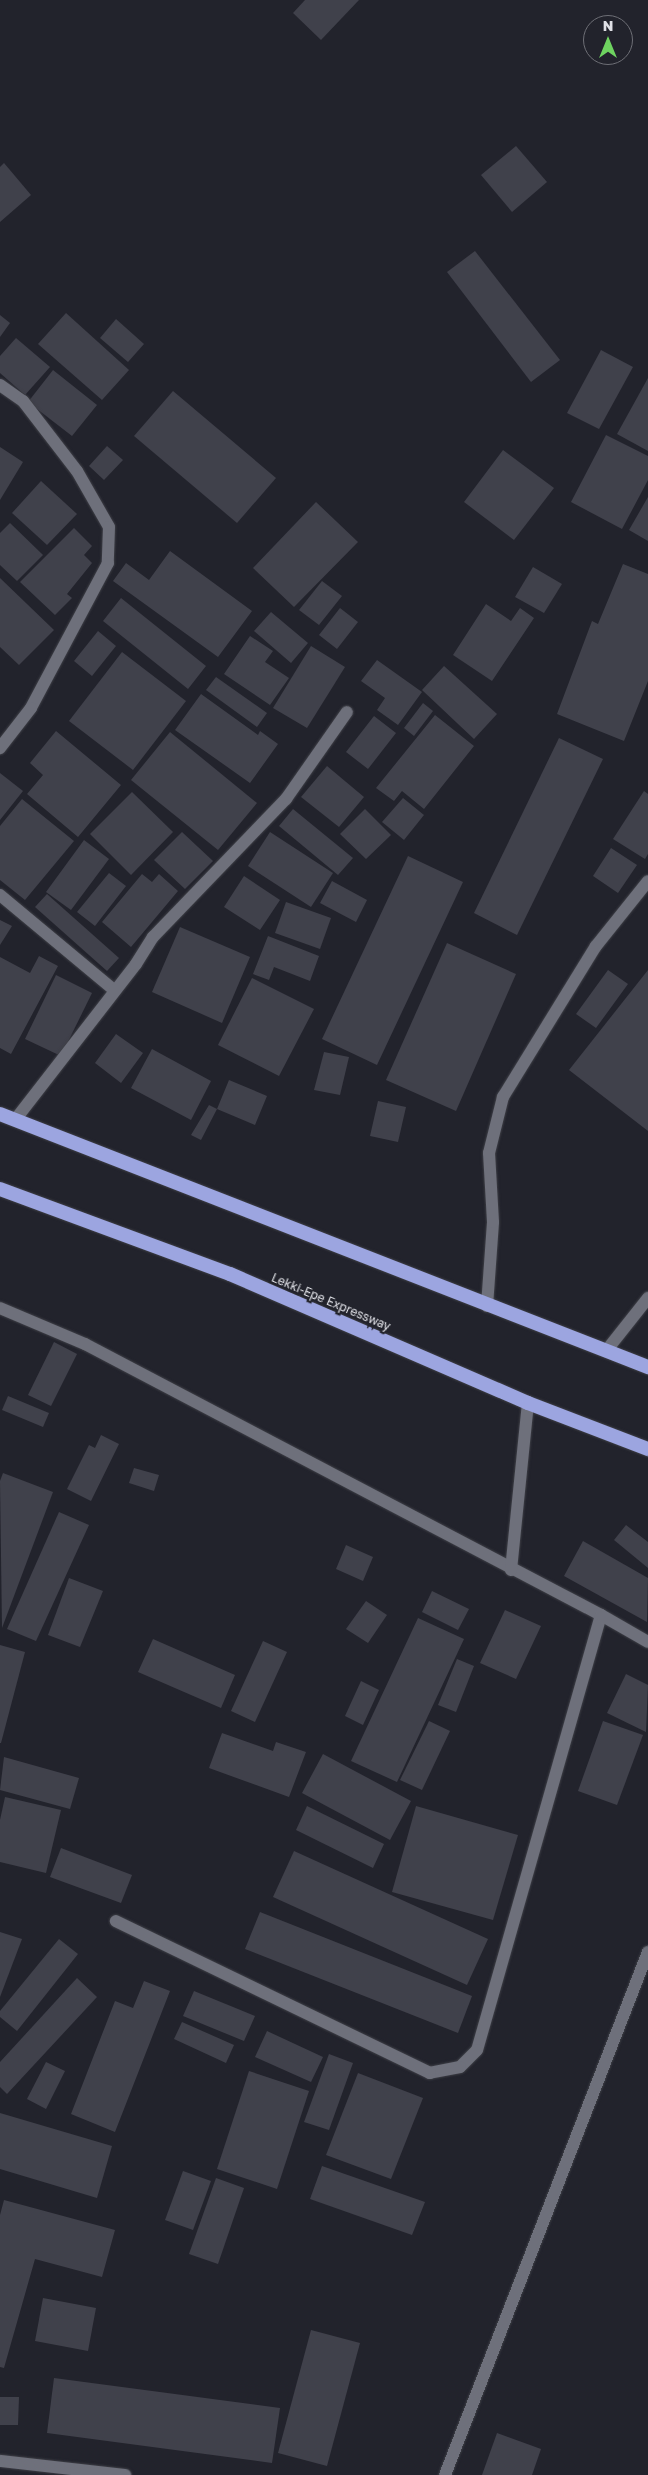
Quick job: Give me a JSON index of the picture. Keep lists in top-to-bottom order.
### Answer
{
  "streets": {
    "highway": ["Lekki-Epe Expressway"]
  },
  "north": "top"
}
